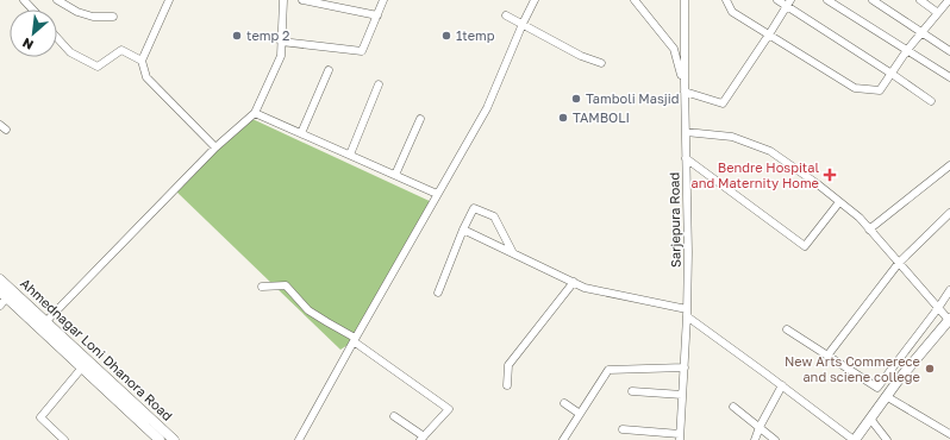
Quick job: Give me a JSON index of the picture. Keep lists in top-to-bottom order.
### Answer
{
  "streets": {
    "main road": ["Ahmednagar Loni Dhanora Road"],
    "street": ["Sarjepura Road"]
  },
  "places": {
    "other": [
      "temp 2",
      "1temp",
      "Tamboli Masjid",
      "TAMBOLI",
      "New Arts Commerece and sciene college"
    ],
    "health": ["Bendre Hospital and Maternity Home"]
  },
  "north": "bottom left"
}
